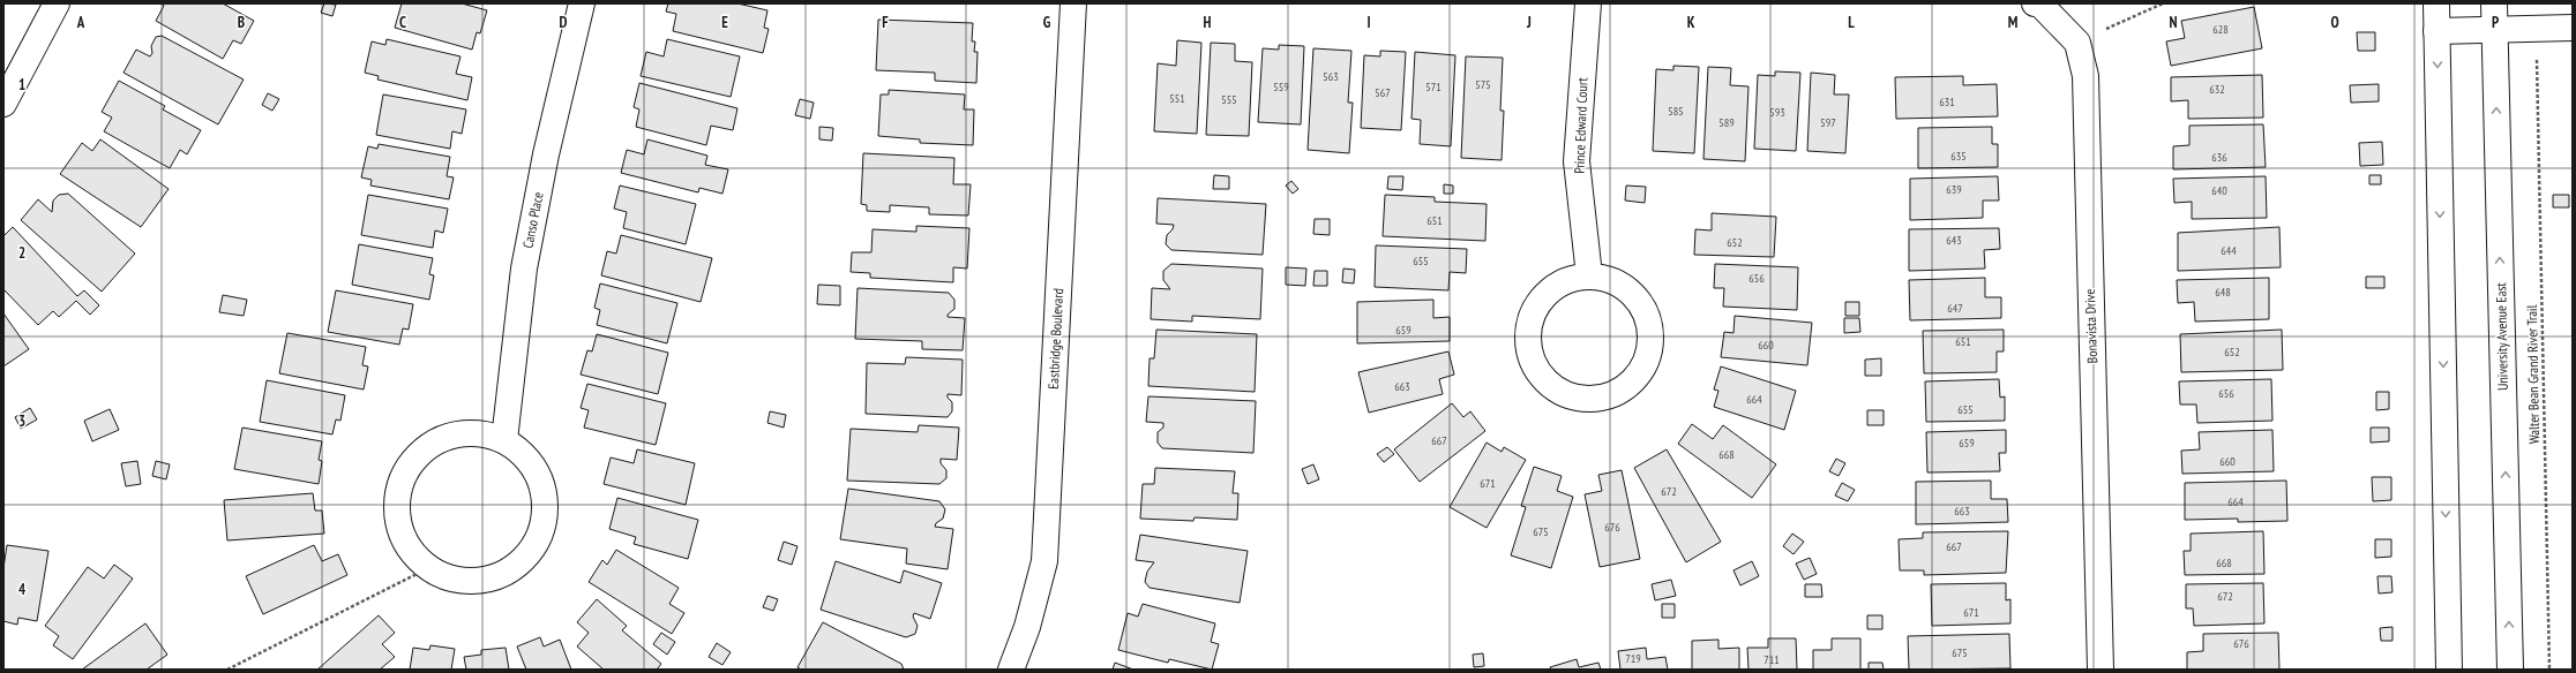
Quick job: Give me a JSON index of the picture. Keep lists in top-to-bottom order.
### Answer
{
  "streets": {
    "street": [
      "Prince Edward Court",
      "Canso Place",
      "Bonavista Drive",
      "University Avenue East",
      "Eastbridge Boulevard"
    ],
    "path": ["Walter Bean Grand River Trail"]
  },
  "house_numbers": [
    "628",
    "563",
    "575",
    "559",
    "571",
    "632",
    "567",
    "551",
    "555",
    "631",
    "585",
    "593",
    "589",
    "597",
    "635",
    "636",
    "639",
    "640",
    "651",
    "643",
    "652",
    "644",
    "655",
    "656",
    "648",
    "647",
    "659",
    "651",
    "660",
    "652",
    "663",
    "656",
    "664",
    "655",
    "667",
    "659",
    "668",
    "660",
    "671",
    "672",
    "664",
    "663",
    "676",
    "675",
    "667",
    "668",
    "672",
    "671",
    "676",
    "675",
    "719",
    "711"
  ],
  "grid": {
    "columns": [
      "A",
      "B",
      "C",
      "D",
      "E",
      "F",
      "G",
      "H",
      "I",
      "J",
      "K",
      "L",
      "M",
      "N",
      "O",
      "P"
    ],
    "rows": [
      "1",
      "2",
      "3",
      "4"
    ]
  }
}
